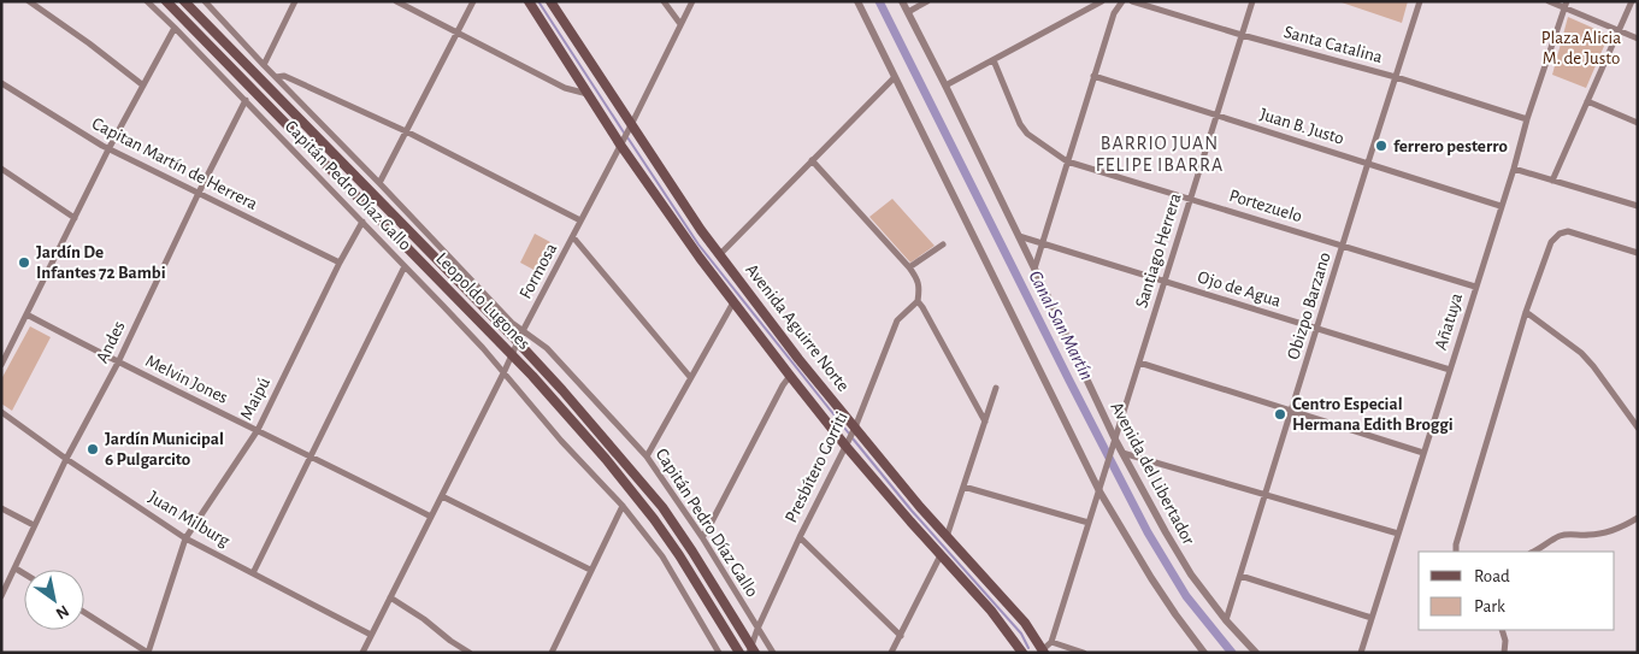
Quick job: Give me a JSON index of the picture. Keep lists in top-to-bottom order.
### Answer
{
  "streets": {
    "main road": ["Leopoldo Lugones", "Avenida Aguirre Norte"],
    "street": [
      "Santa Catalina",
      "Juan B. Justo",
      "Capitan Martín de Herrera",
      "Capitán Pedro Díaz Gallo",
      "Portezuelo",
      "Santiago Herrera",
      "Formosa",
      "Ojo de Agua",
      "Obizpo Barzano",
      "Añatuya",
      "Andes",
      "Melvin Jones",
      "Maipú",
      "Presbítero Gorriti",
      "Avenida del Libertador",
      "Juan Milburg"
    ]
  },
  "crossings": [
    ["Santa Catalina", "Santiago Herrera"],
    ["Santa Catalina", "Obizpo Barzano"],
    ["Santa Catalina", "Añatuya"],
    ["Juan B. Justo", "Santiago Herrera"],
    ["Juan B. Justo", "Obizpo Barzano"],
    ["Juan B. Justo", "Añatuya"],
    ["Capitan Martín de Herrera", "Andes"],
    ["Capitan Martín de Herrera", "Maipú"],
    ["Capitán Pedro Díaz Gallo", "Formosa"],
    ["Capitán Pedro Díaz Gallo", "Andes"],
    ["Capitán Pedro Díaz Gallo", "Maipú"],
    ["Capitán Pedro Díaz Gallo", "Presbítero Gorriti"],
    ["Portezuelo", "Santiago Herrera"],
    ["Portezuelo", "Obizpo Barzano"],
    ["Portezuelo", "Añatuya"],
    ["Santiago Herrera", "Ojo de Agua"],
    ["Santiago Herrera", "Avenida del Libertador"],
    ["Formosa", "Leopoldo Lugones"],
    ["Formosa", "Avenida Aguirre Norte"],
    ["Formosa", "Melvin Jones"],
    ["Formosa", "Juan Milburg"],
    ["Ojo de Agua", "Obizpo Barzano"],
    ["Ojo de Agua", "Añatuya"],
    ["Ojo de Agua", "Avenida del Libertador"],
    ["Leopoldo Lugones", "Presbítero Gorriti"],
    ["Obizpo Barzano", "Avenida del Libertador"],
    ["Avenida Aguirre Norte", "Presbítero Gorriti"],
    ["Andes", "Melvin Jones"],
    ["Andes", "Juan Milburg"],
    ["Melvin Jones", "Maipú"],
    ["Maipú", "Juan Milburg"]
  ],
  "districts": ["BARRIO JUAN FELIPE IBARRA"],
  "water": ["Canal San Martín"],
  "parks": ["Plaza Alicia M. de Justo"],
  "places": [
    "ferrero pesterro",
    "Jardín De Infantes 72 Bambi",
    "Centro Especial Hermana Edith Broggi",
    "Jardín Municipal 6 Pulgarcito"
  ],
  "legend": ["Road", "Park"],
  "north": "bottom right"
}
